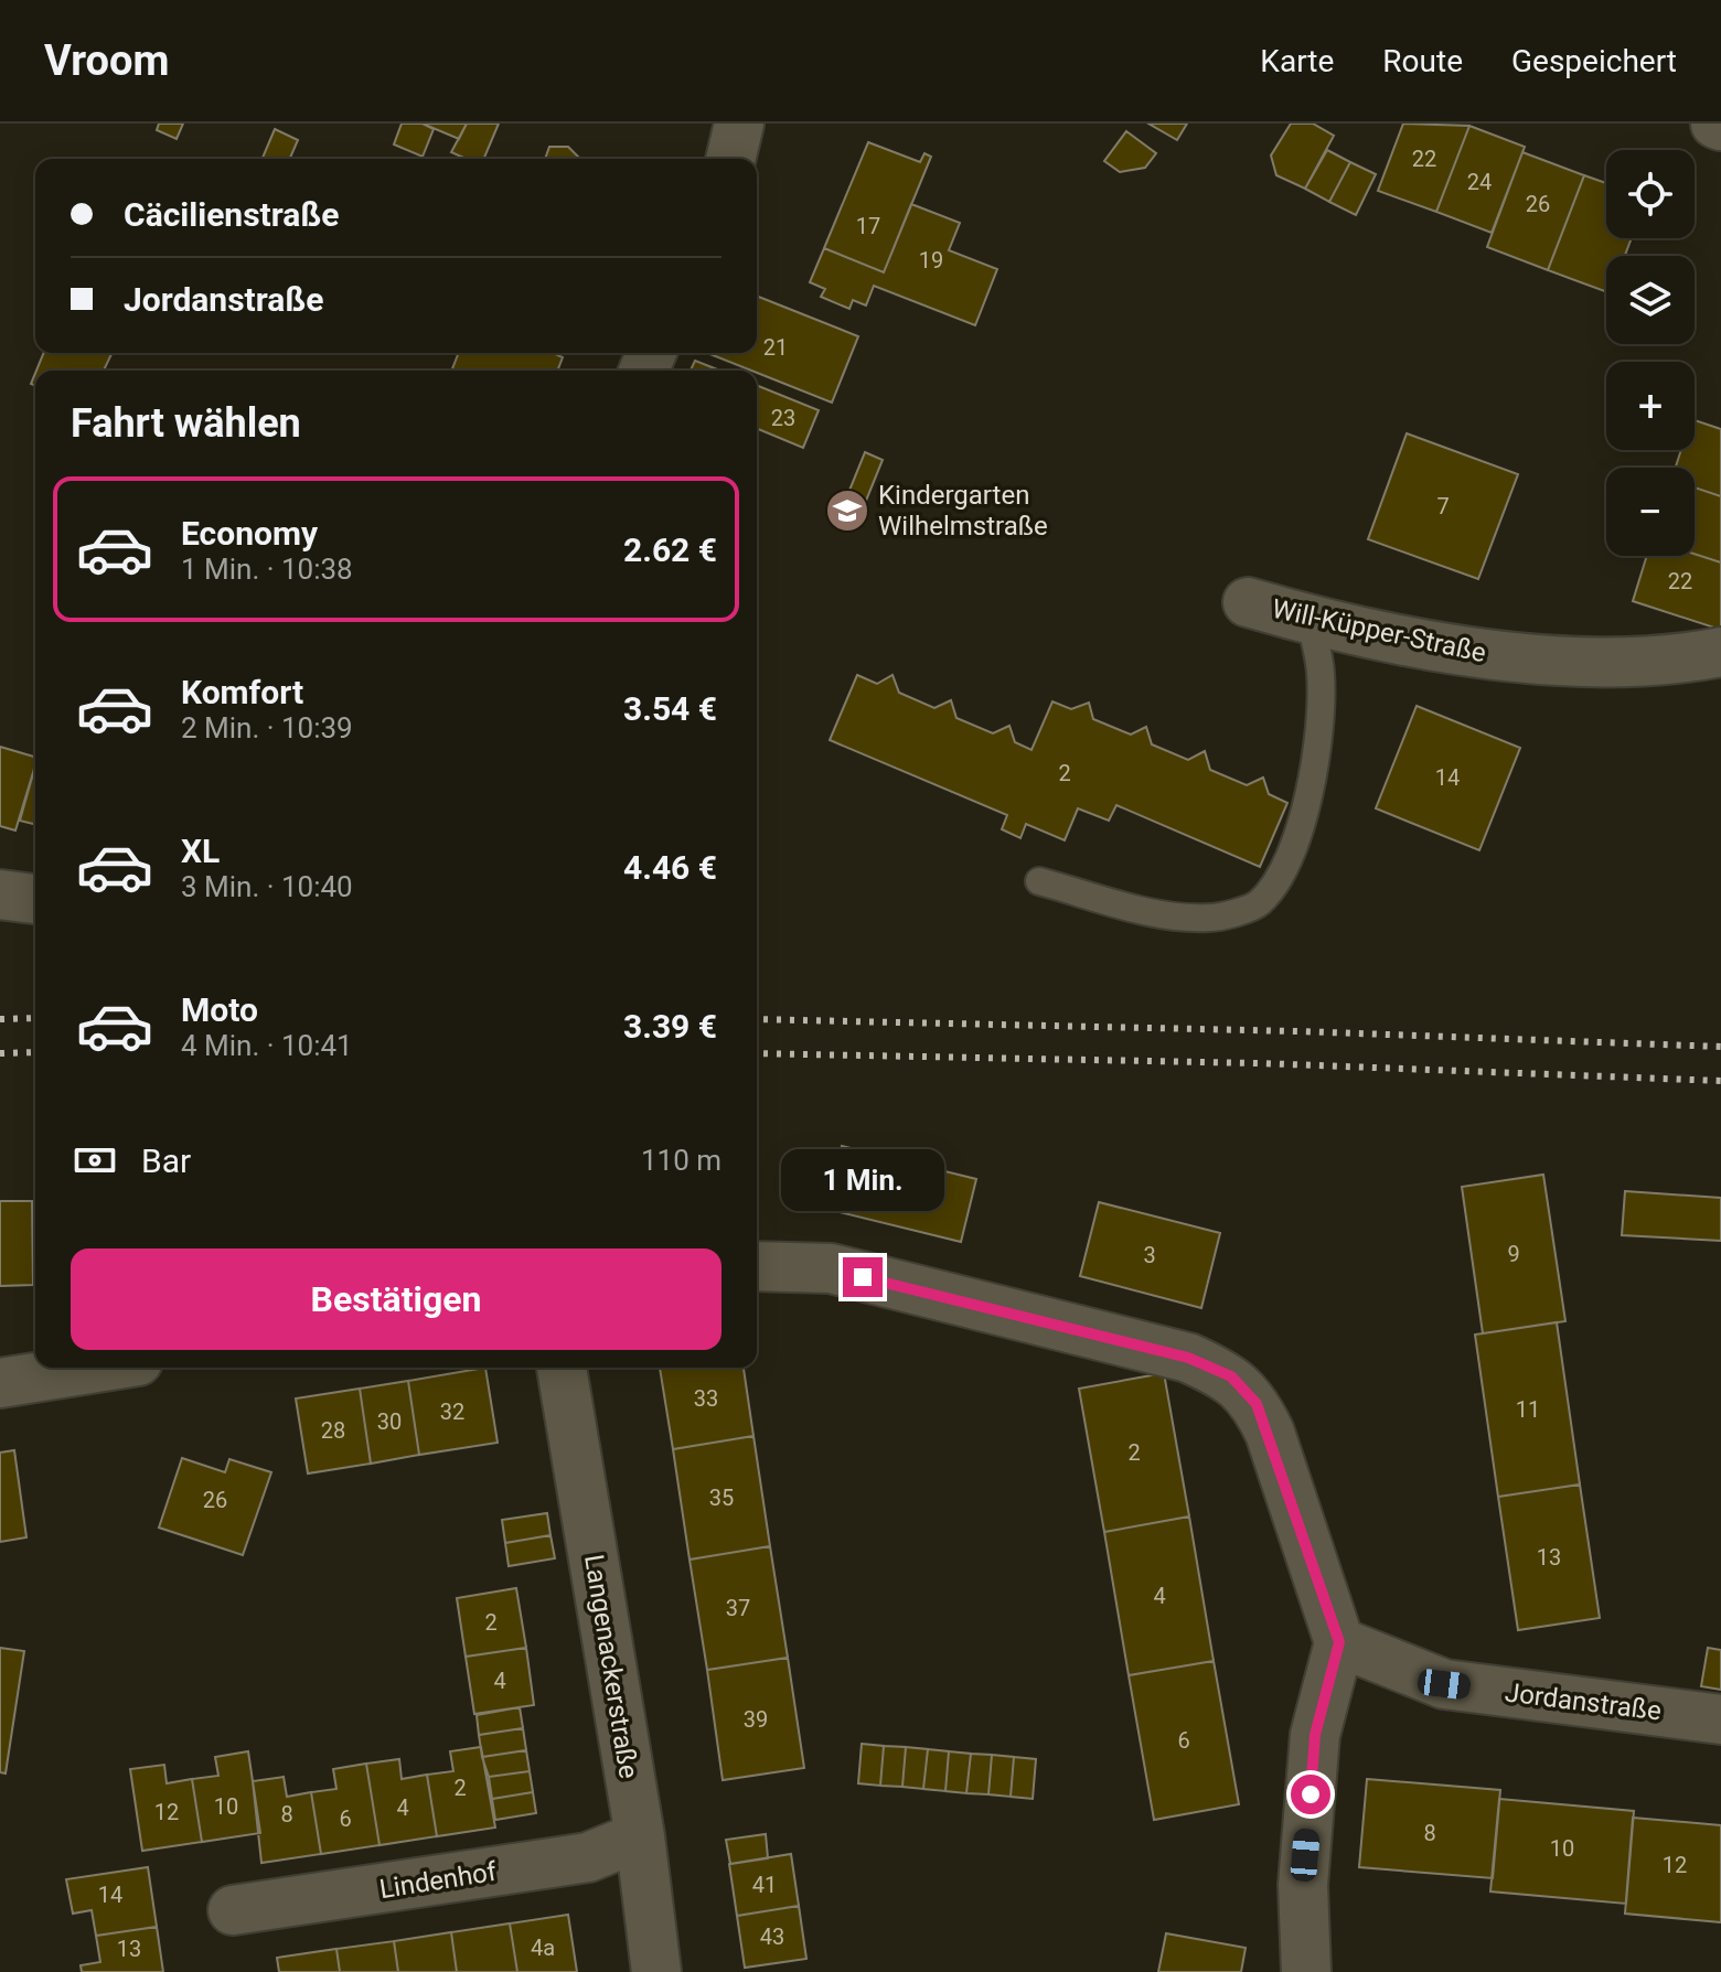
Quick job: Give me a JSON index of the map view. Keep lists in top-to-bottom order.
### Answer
{
  "streets": {
    "street": [
      "Will-Küpper-Straße",
      "Langenackerstraße",
      "Jordanstraße",
      "Lindenhof"
    ]
  },
  "crossings": [
    ["Langenackerstraße", "Lindenhof"]
  ],
  "places": {
    "school or university": ["Kindergarten Wilhelmstraße"]
  },
  "house_numbers": [
    "22",
    "24",
    "26",
    "17",
    "19",
    "21",
    "23",
    "7",
    "22",
    "2",
    "14",
    "9",
    "3",
    "33",
    "11",
    "32",
    "30",
    "28",
    "2",
    "35",
    "26",
    "13",
    "4",
    "37",
    "2",
    "4",
    "39",
    "6",
    "2",
    "10",
    "4",
    "12",
    "8",
    "6",
    "8",
    "10",
    "12",
    "41",
    "14",
    "43",
    "4a",
    "13"
  ],
  "page": {
    "header": "Vroom",
    "nav": ["Karte", "Route", "Gespeichert"],
    "map_buttons": ["+", "−"],
    "banner": ["Cäcilienstraße", "Jordanstraße"],
    "heading": "Fahrt wählen",
    "list": [
      {
        "name": "Economy",
        "note": "1 Min. · 10:38",
        "value": "2.62 €"
      },
      {
        "name": "Komfort",
        "note": "2 Min. · 10:39",
        "value": "3.54 €"
      },
      {
        "name": "XL",
        "note": "3 Min. · 10:40",
        "value": "4.46 €"
      },
      {
        "name": "Moto",
        "note": "4 Min. · 10:41",
        "value": "3.39 €"
      }
    ],
    "pay": ["Bar", "110 m"],
    "bubble": "1 Min.",
    "buttons": "Bestätigen"
  }
}
